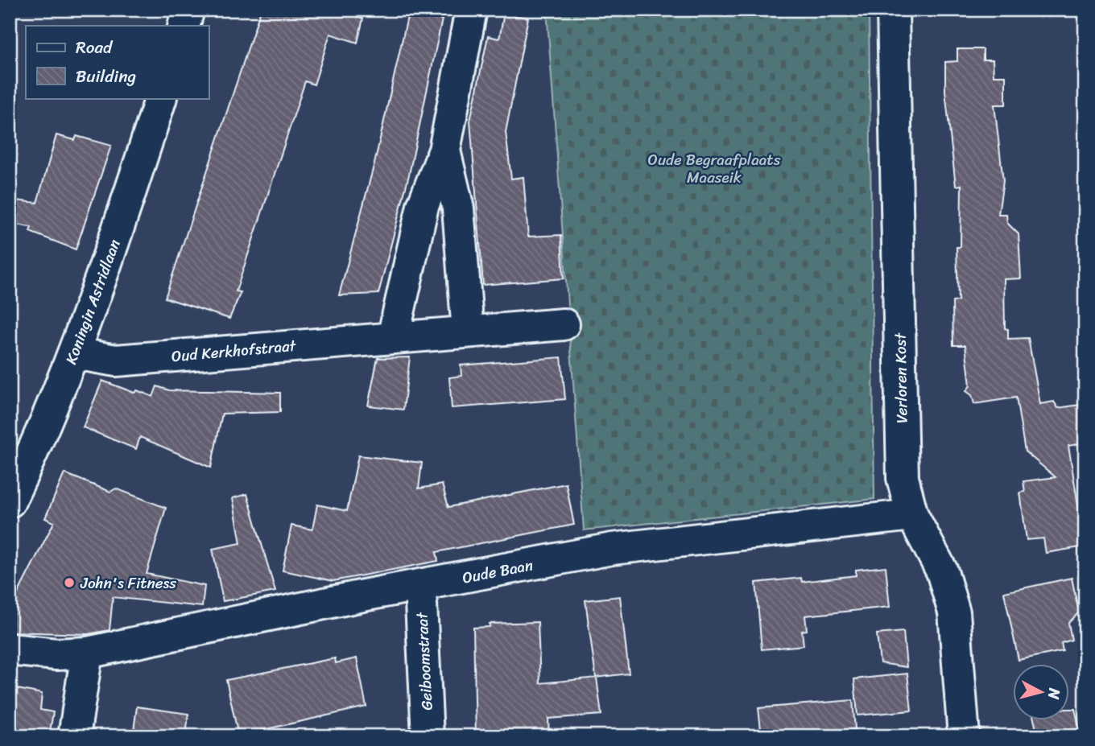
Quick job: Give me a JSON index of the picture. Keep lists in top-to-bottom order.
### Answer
{
  "streets": {
    "street": [
      "Koningin Astridlaan",
      "Oud Kerkhofstraat",
      "Verloren Kost",
      "Oude Baan",
      "Geiboomstraat"
    ]
  },
  "crossings": [
    ["Koningin Astridlaan", "Oud Kerkhofstraat"],
    ["Verloren Kost", "Oude Baan"],
    ["Oude Baan", "Geiboomstraat"]
  ],
  "parks": ["Oude Begraafplaats Maaseik"],
  "places": ["John's Fitness"],
  "legend": ["Road", "Building"],
  "north": "right"
}
